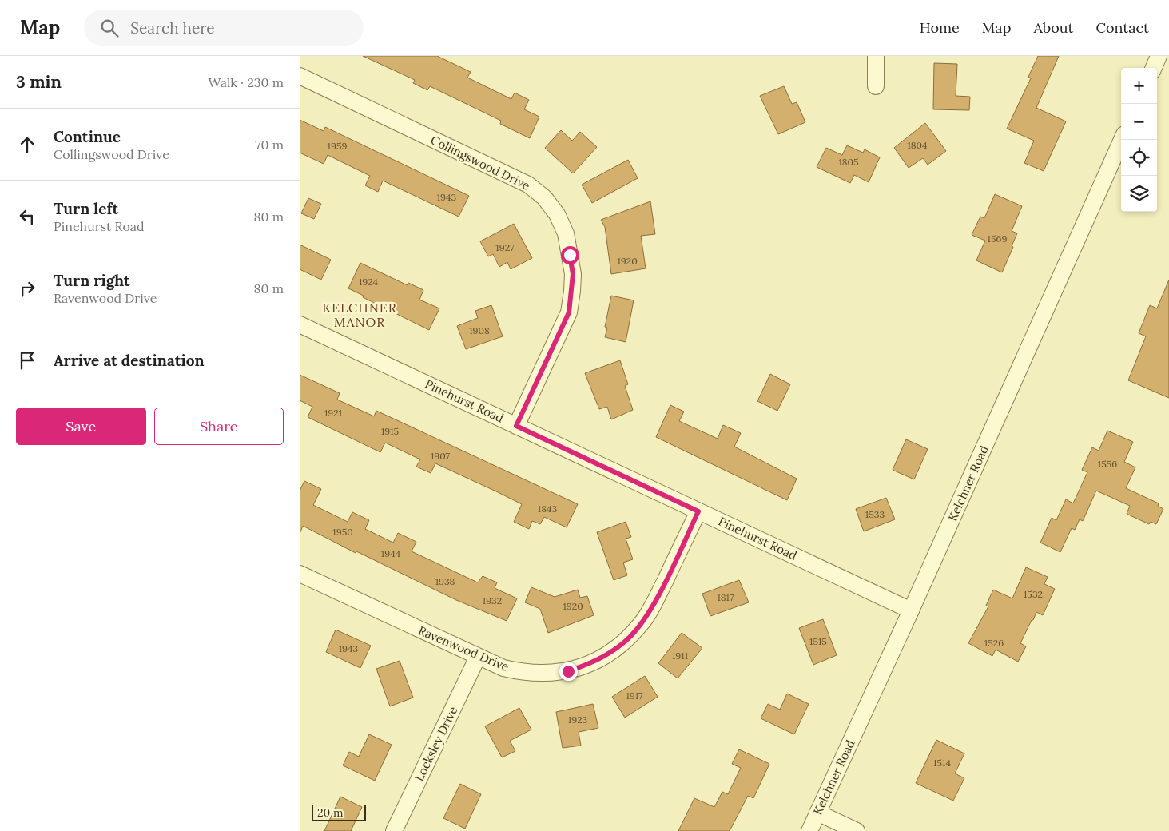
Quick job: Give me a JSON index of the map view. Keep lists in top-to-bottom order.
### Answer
{
  "streets": {
    "street": [
      "Collingswood Drive",
      "Pinehurst Road",
      "Kelchner Road",
      "Ravenwood Drive",
      "Locksley Drive"
    ]
  },
  "crossings": [
    ["Collingswood Drive", "Pinehurst Road"],
    ["Pinehurst Road", "Kelchner Road"],
    ["Pinehurst Road", "Ravenwood Drive"],
    ["Ravenwood Drive", "Locksley Drive"]
  ],
  "districts": ["KELCHNER MANOR"],
  "house_numbers": [
    "1804",
    "1959",
    "1805",
    "1943",
    "1569",
    "1927",
    "1920",
    "1924",
    "1908",
    "1921",
    "1915",
    "1907",
    "1556",
    "1843",
    "1533",
    "1950",
    "1944",
    "1938",
    "1532",
    "1817",
    "1932",
    "1920",
    "1515",
    "1526",
    "1943",
    "1911",
    "1917",
    "1923",
    "1514"
  ],
  "scale_bar": "20 m",
  "page": {
    "header": "Map",
    "search": "Search here",
    "nav": [
      "Home",
      "Map",
      "About",
      "Contact"
    ],
    "heading": ["3 min", "Walk · 230 m"],
    "map_buttons": ["+", "−"],
    "list": [
      ["Continue", "Collingswood Drive", "70 m"],
      ["Turn left", "Pinehurst Road", "80 m"],
      ["Turn right", "Ravenwood Drive", "80 m"],
      "Arrive at destination"
    ],
    "buttons": ["Save", "Share"],
    "scale": "20 m"
  }
}
